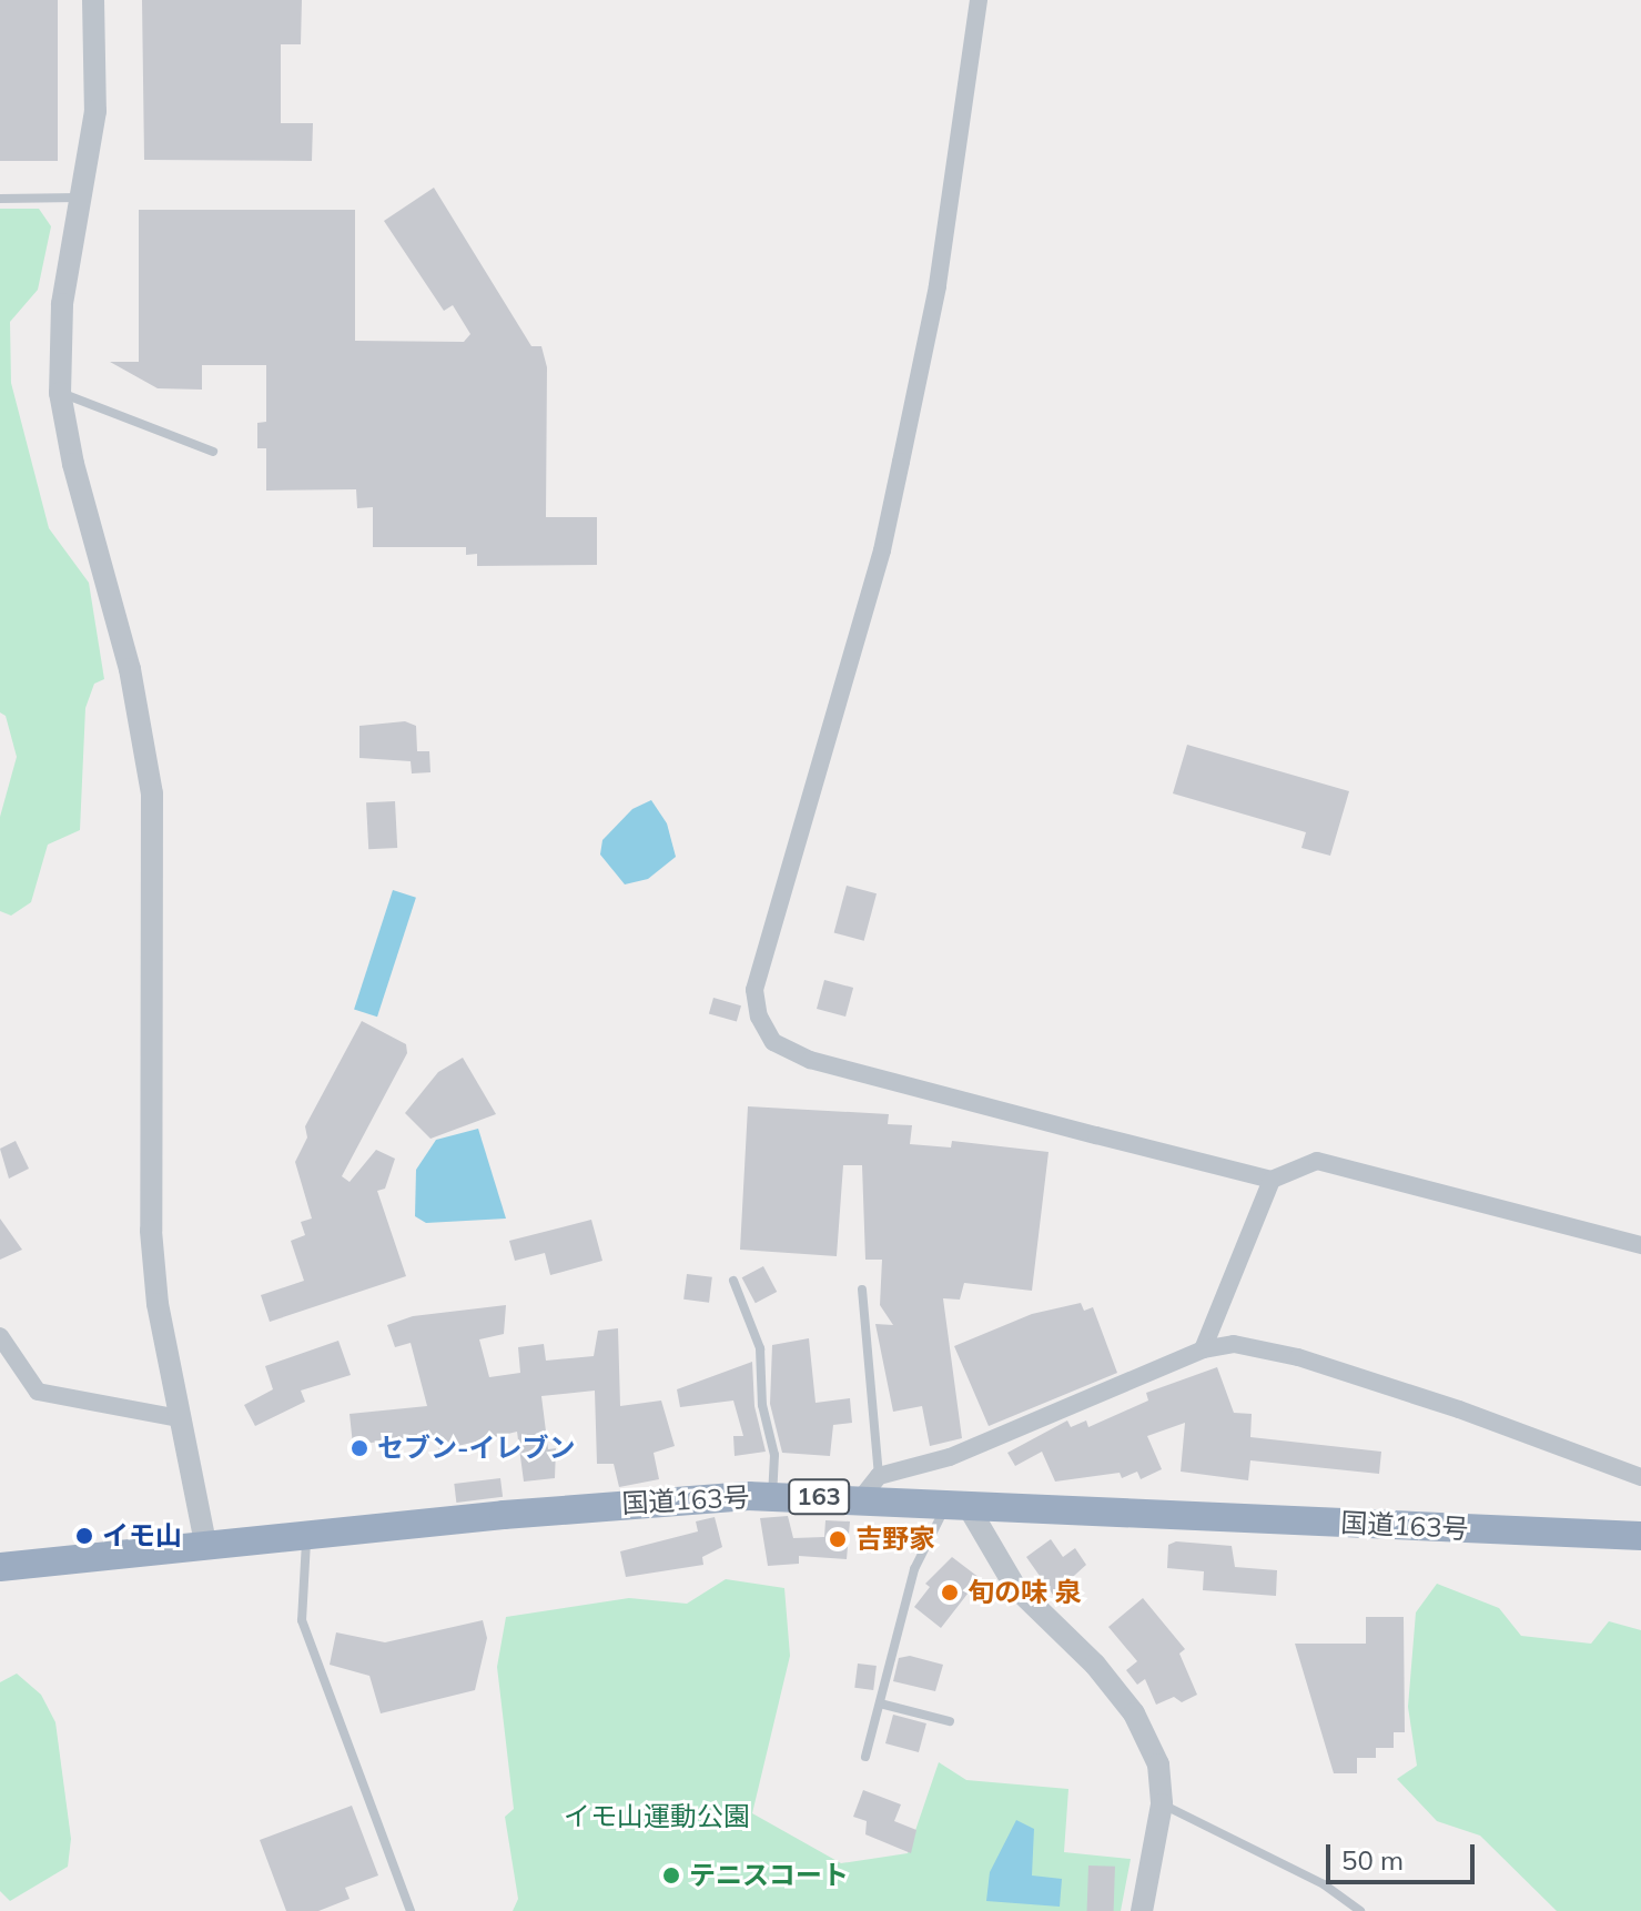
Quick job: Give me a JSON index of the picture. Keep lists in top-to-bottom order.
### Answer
{
  "streets": {
    "highway": ["163", "国道163号"]
  },
  "parks": ["イモ山運動公園"],
  "places": [
    "セブン-イレブン",
    "イモ山",
    "吉野家",
    "旬の味 泉",
    "テニスコート"
  ],
  "scale_bar": "50 m"
}
